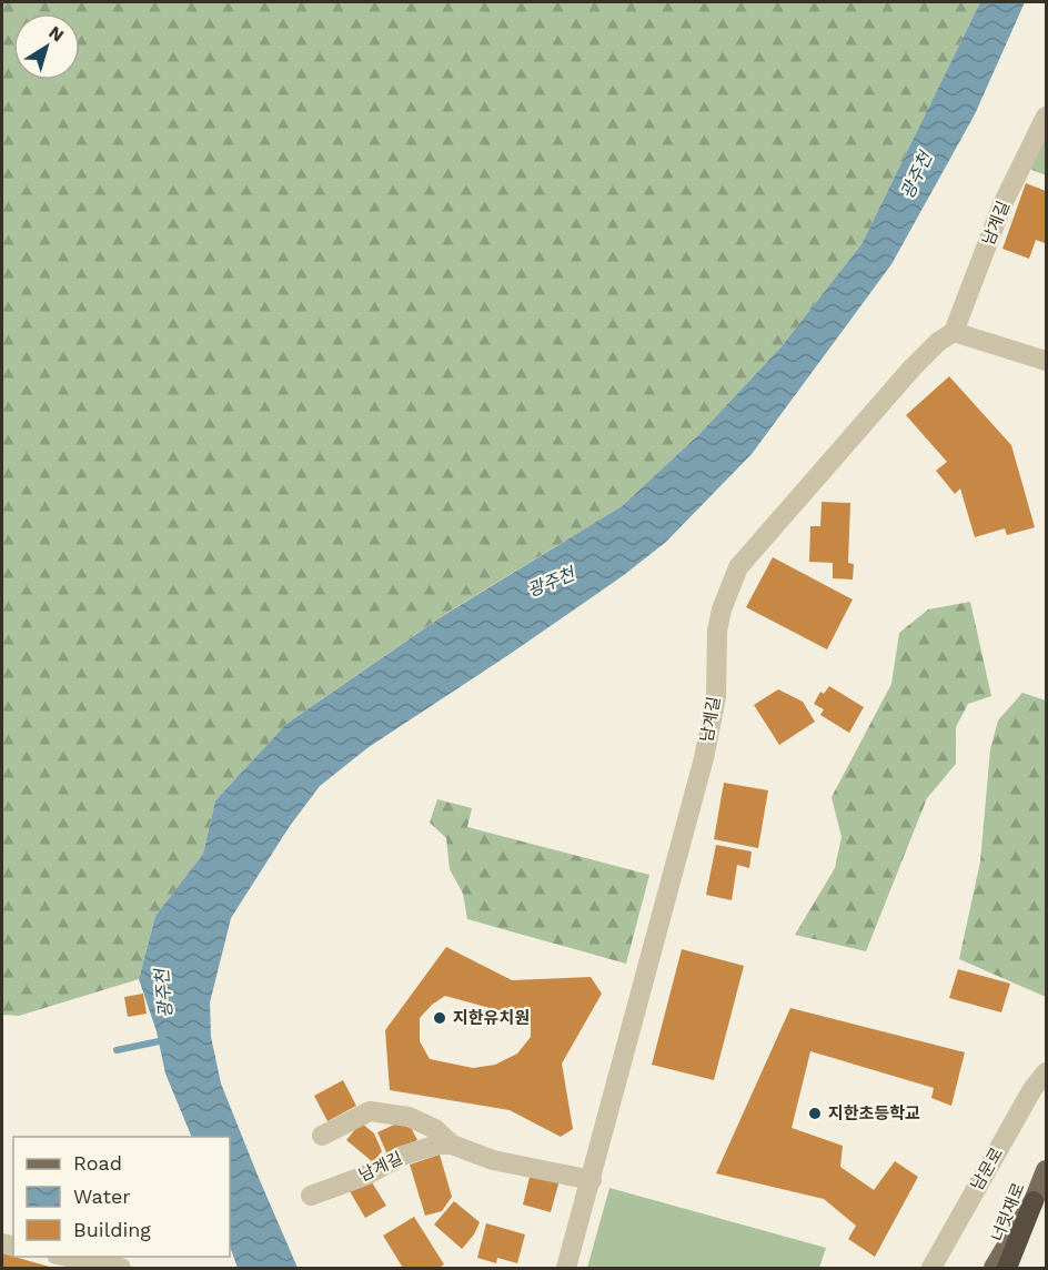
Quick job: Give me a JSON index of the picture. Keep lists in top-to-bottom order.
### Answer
{
  "streets": {
    "highway": ["너릿재로"],
    "street": ["남계길", "남문로"]
  },
  "water": ["광주천"],
  "places": ["지한유치원", "지한초등학교"],
  "legend": ["Road", "Water", "Building"],
  "north": "top right"
}
